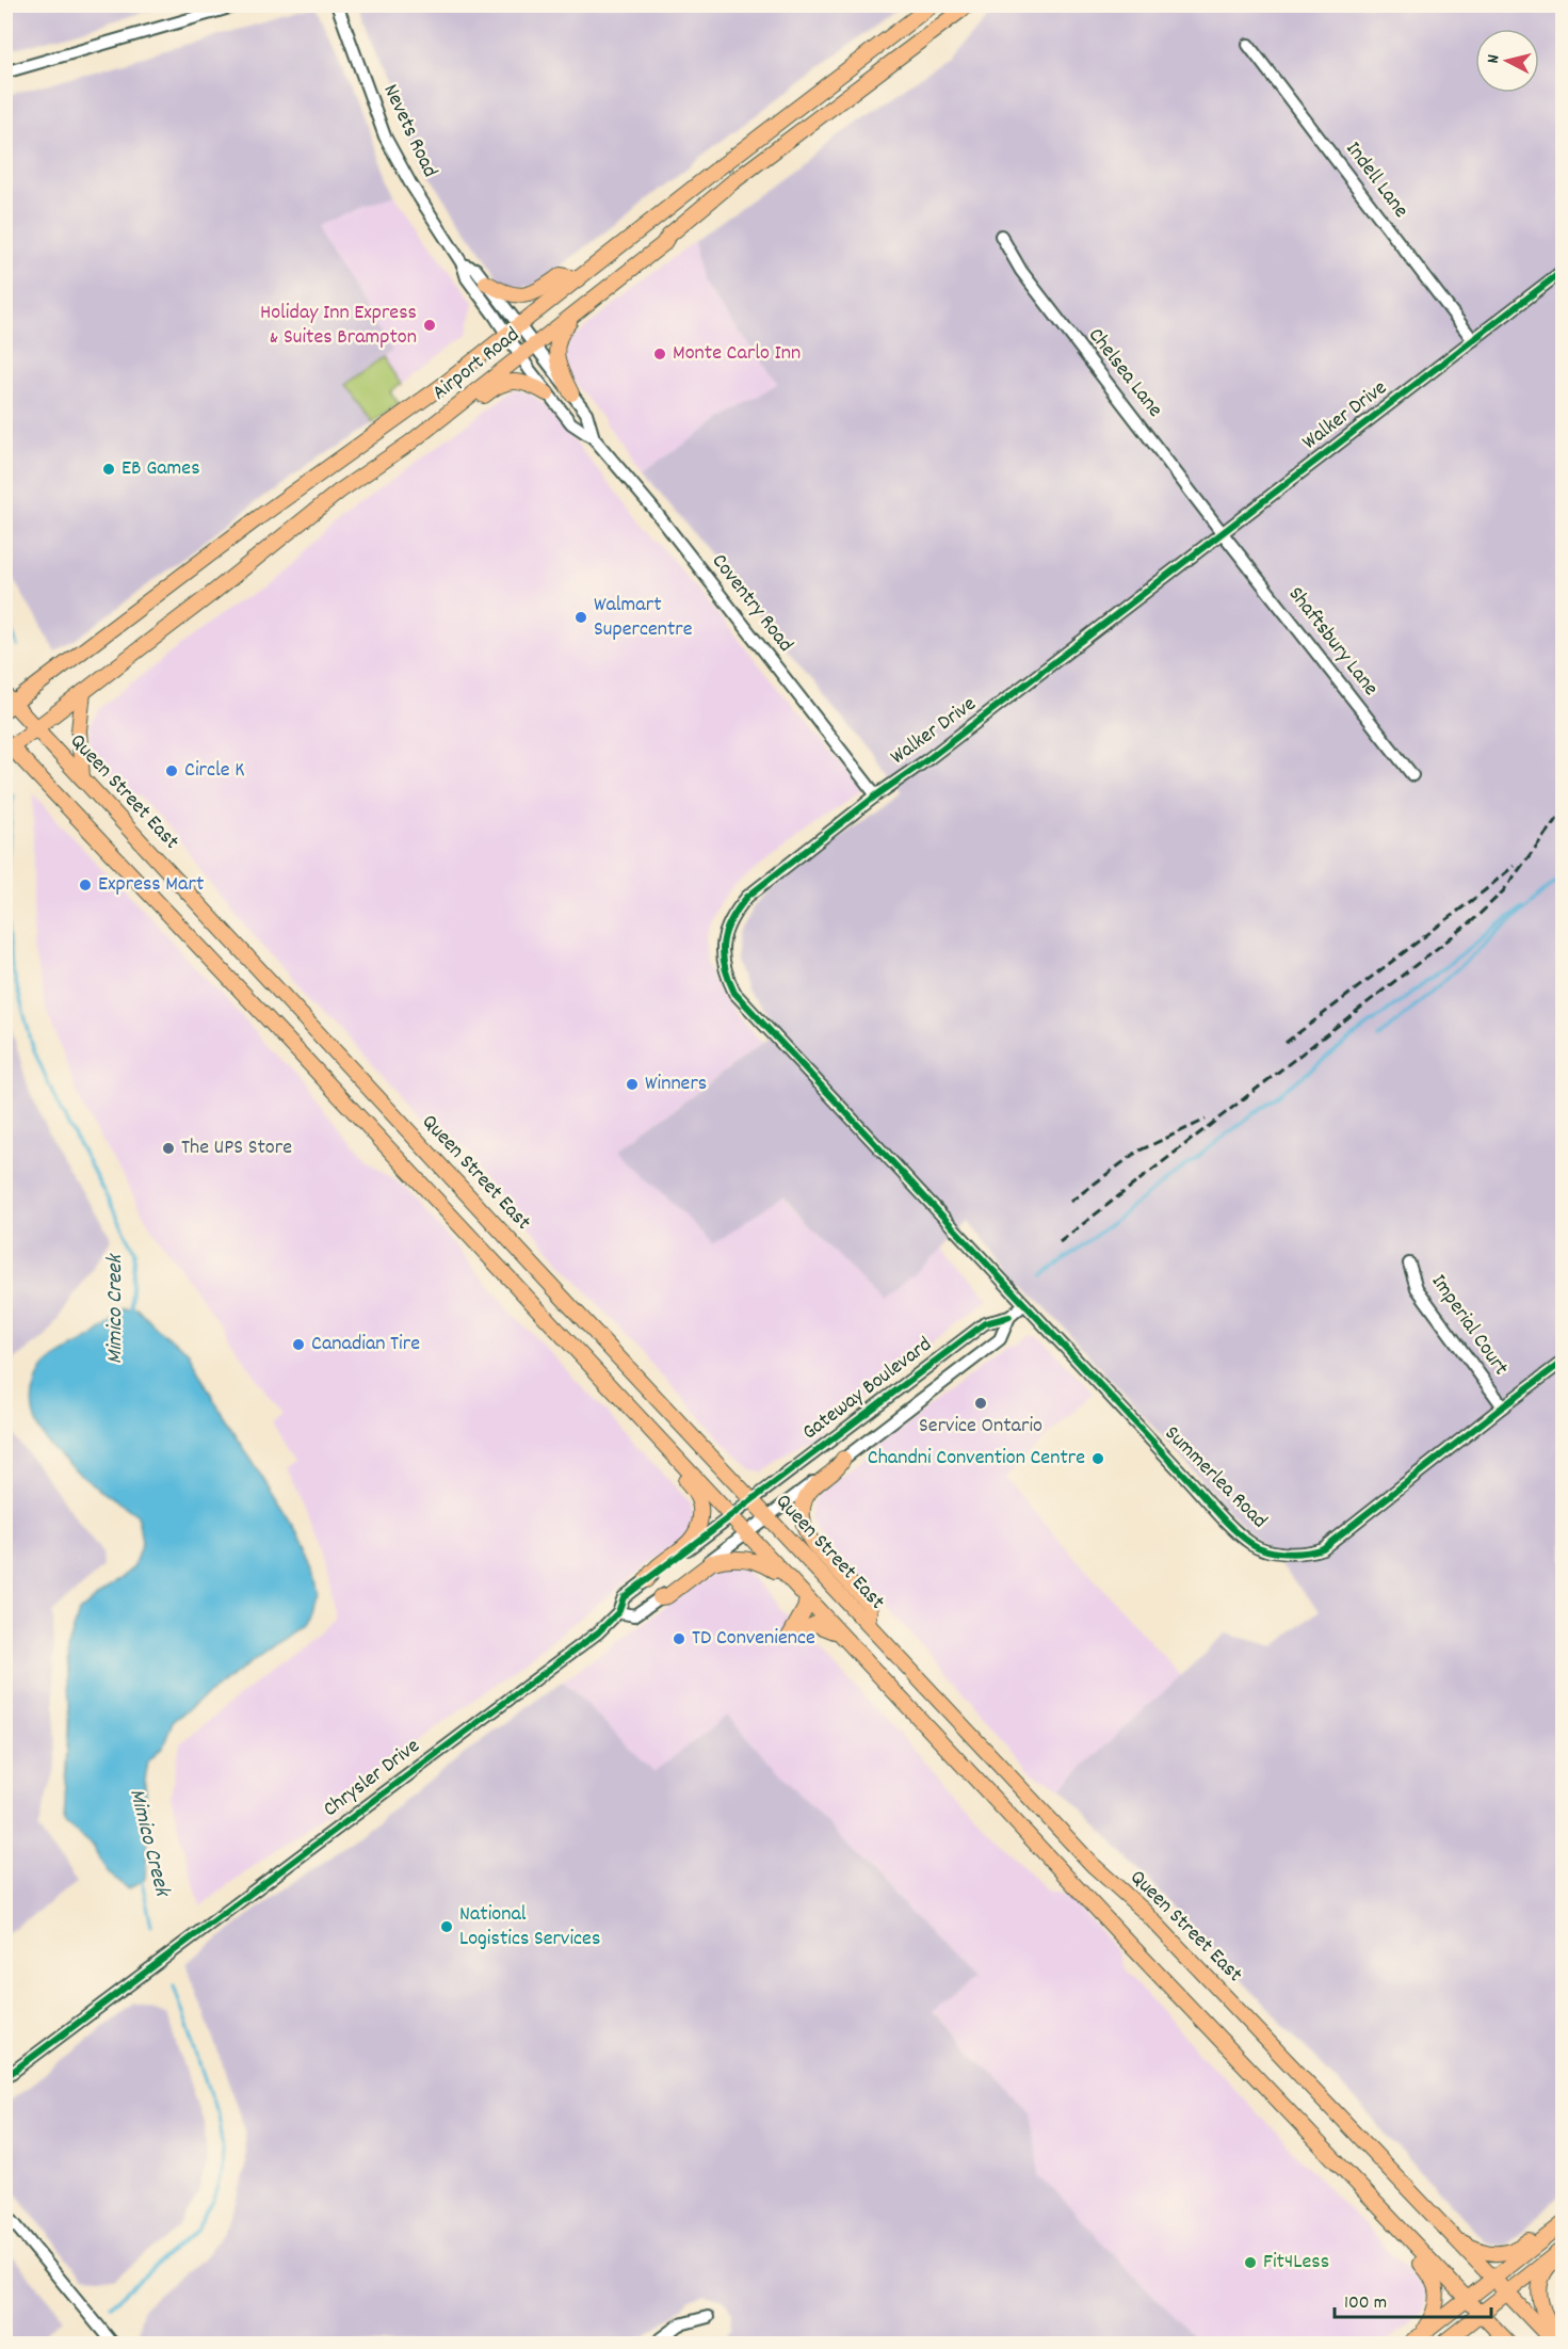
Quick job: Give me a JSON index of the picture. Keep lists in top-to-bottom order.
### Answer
{
  "streets": {
    "main road": ["Airport Road", "Queen Street East"],
    "street": [
      "Nevets Road",
      "Indell Lane",
      "Chelsea Lane",
      "Walker Drive",
      "Coventry Road",
      "Shaftsbury Lane",
      "Imperial Court",
      "Gateway Boulevard",
      "Summerlea Road",
      "Chrysler Drive"
    ]
  },
  "crossings": [
    ["Nevets Road", "Airport Road"],
    ["Nevets Road", "Coventry Road"],
    ["Indell Lane", "Walker Drive"],
    ["Airport Road", "Coventry Road"],
    ["Airport Road", "Queen Street East"],
    ["Chelsea Lane", "Walker Drive"],
    ["Chelsea Lane", "Shaftsbury Lane"],
    ["Walker Drive", "Coventry Road"],
    ["Walker Drive", "Shaftsbury Lane"],
    ["Walker Drive", "Gateway Boulevard"],
    ["Walker Drive", "Summerlea Road"],
    ["Queen Street East", "Gateway Boulevard"],
    ["Queen Street East", "Chrysler Drive"],
    ["Imperial Court", "Summerlea Road"],
    ["Gateway Boulevard", "Summerlea Road"],
    ["Gateway Boulevard", "Chrysler Drive"]
  ],
  "water": ["Mimico Creek"],
  "places": [
    "Holiday Inn Express & Suites Brampton",
    "Monte Carlo Inn",
    "EB Games",
    "Walmart Supercentre",
    "Circle K",
    "Express Mart",
    "Winners",
    "The UPS Store",
    "Canadian Tire",
    "Service Ontario",
    "Chandni Convention Centre",
    "TD Convenience",
    "National Logistics Services",
    "Fit4Less"
  ],
  "scale_bar": "100 m",
  "north": "left"
}
